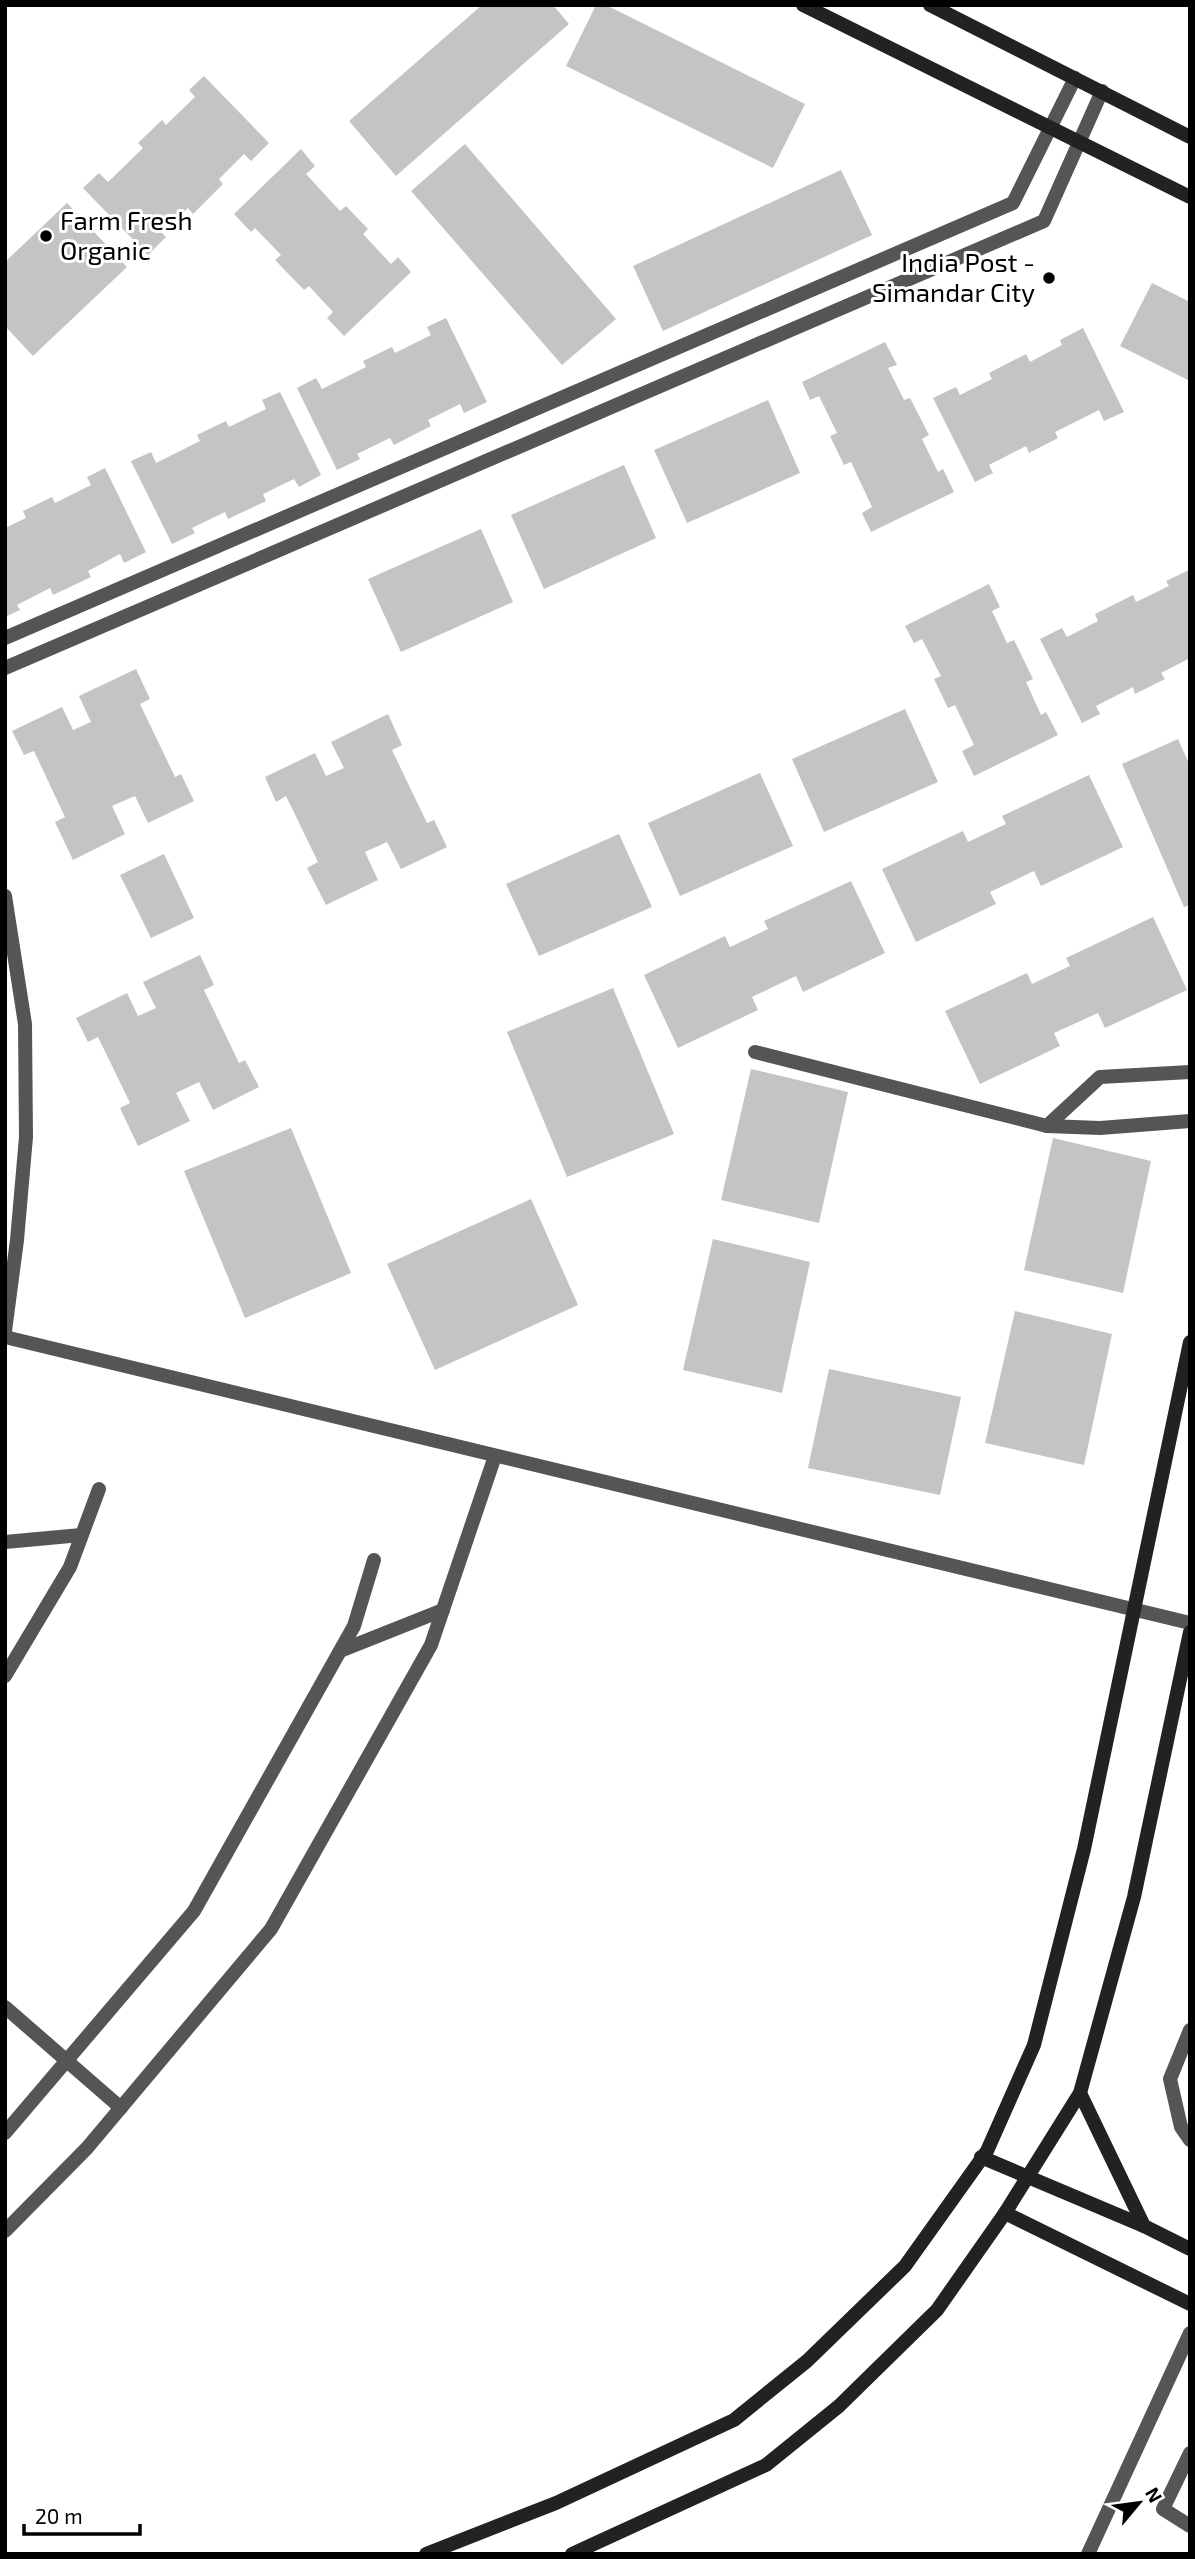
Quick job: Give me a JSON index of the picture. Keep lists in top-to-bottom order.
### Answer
{
  "places": ["Farm Fresh Organic", "India Post - Simandar City"],
  "scale_bar": "20 m",
  "north": "top right"
}
